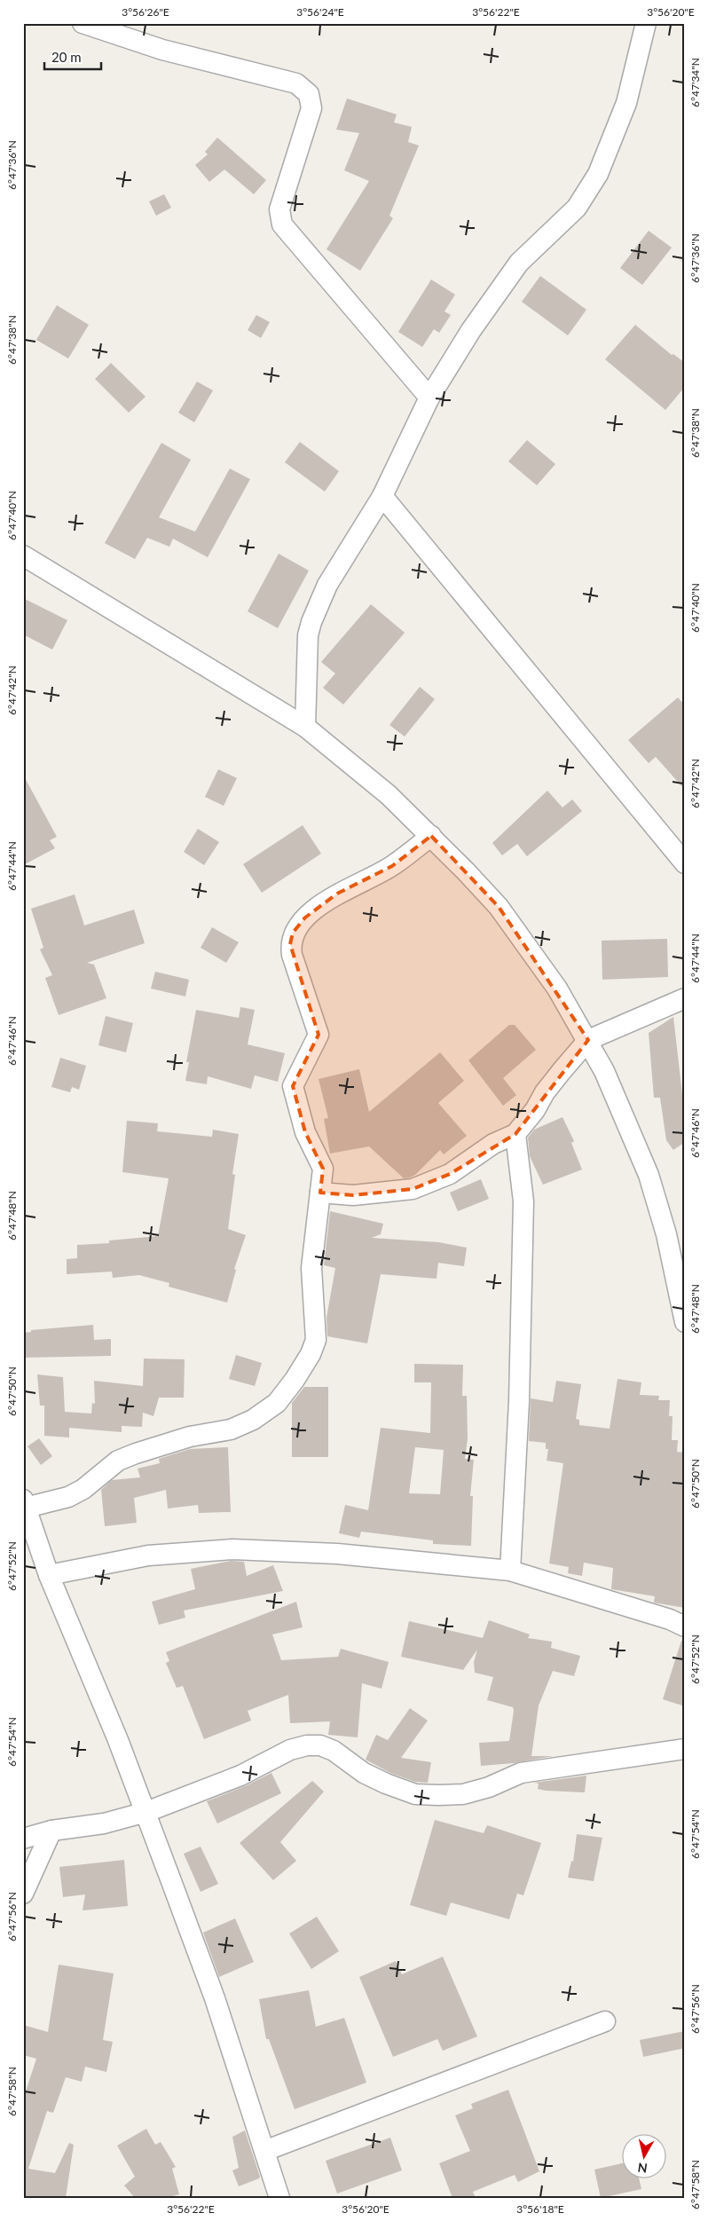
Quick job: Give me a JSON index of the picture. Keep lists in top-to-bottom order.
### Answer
{
  "scale_bar": "20 m",
  "north": "bottom",
  "coordinates": [
    "3°56'26\"E",
    "3°56'24\"E",
    "3°56'22\"E",
    "3°56'20\"E",
    "6°47'34\"N",
    "6°47'36\"N",
    "6°47'38\"N",
    "6°47'40\"N",
    "6°47'42\"N",
    "6°47'44\"N",
    "6°47'46\"N",
    "6°47'48\"N",
    "6°47'50\"N",
    "6°47'52\"N",
    "6°47'54\"N",
    "6°47'56\"N",
    "6°47'58\"N",
    "3°56'18\"E"
  ]
}
